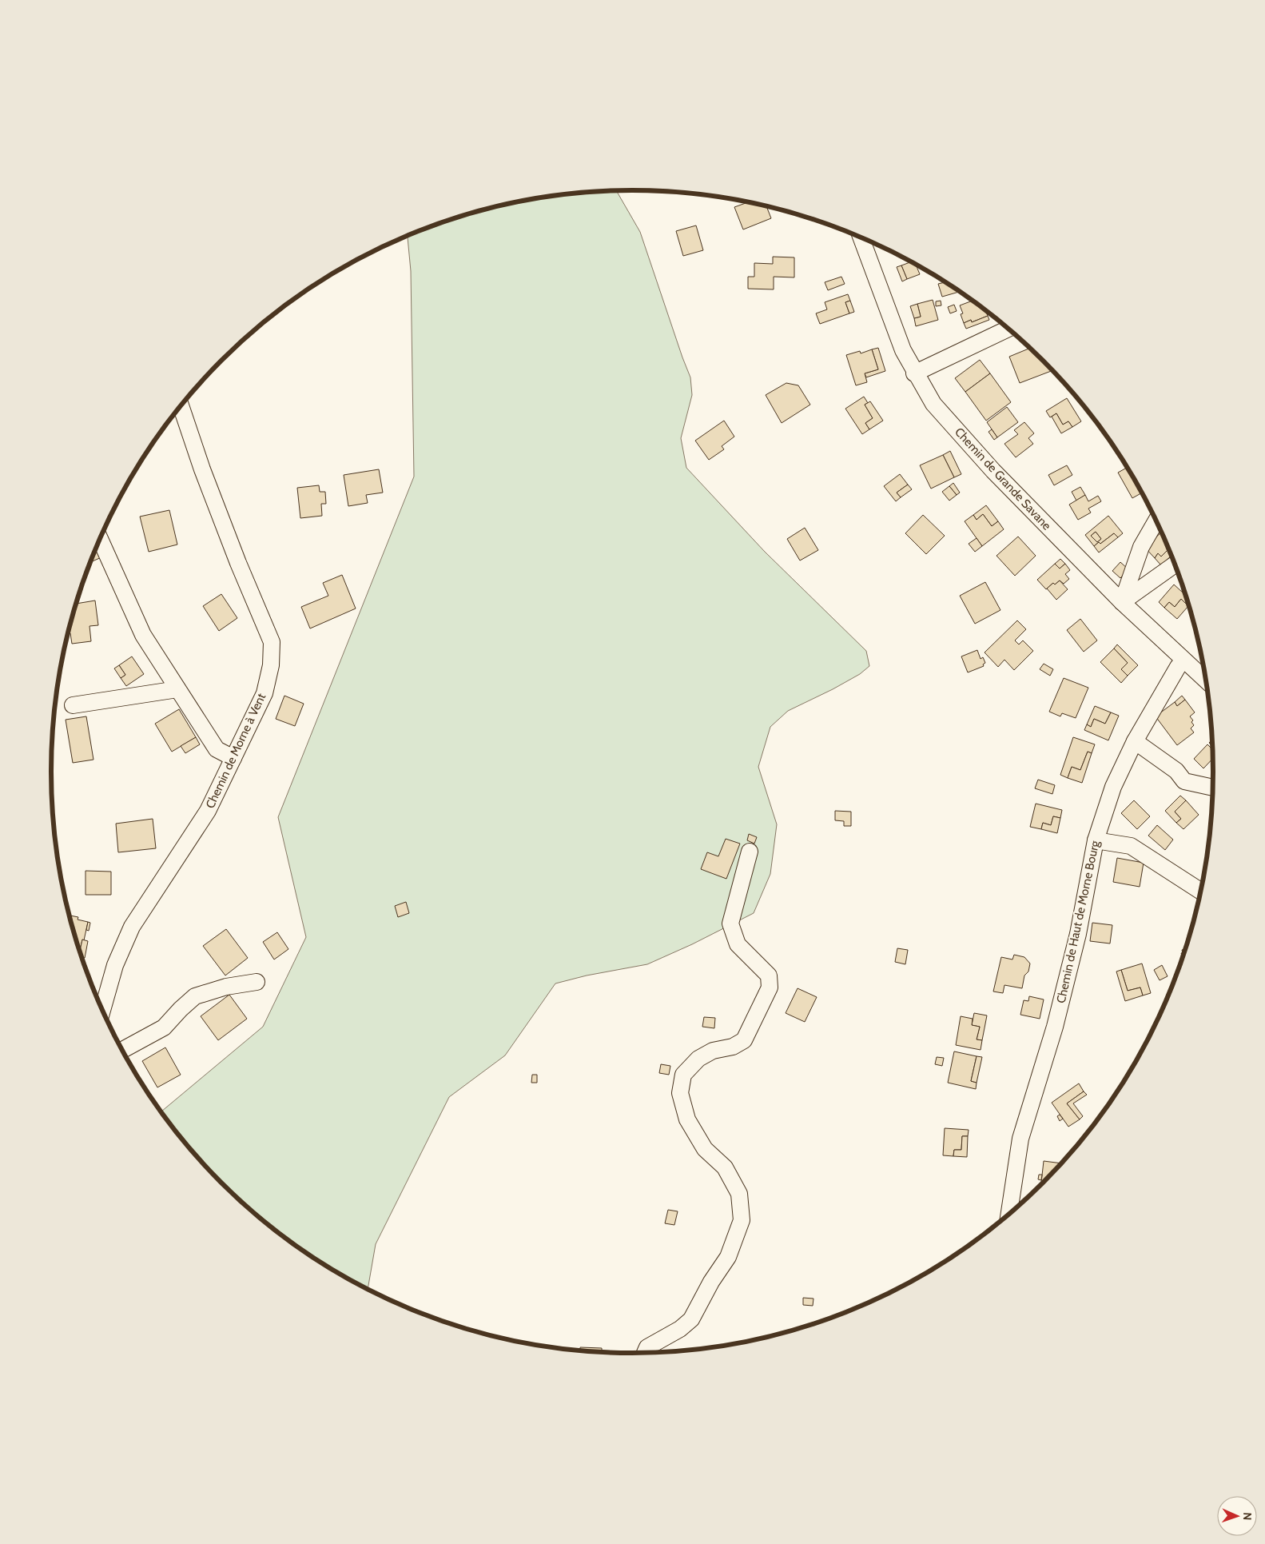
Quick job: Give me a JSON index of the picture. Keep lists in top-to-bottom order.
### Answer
{
  "streets": {
    "street": ["Chemin de Grande Savane", "Chemin de Morne à Vent", "Chemin de Haut de Morne Bourg"]
  },
  "crossings": [
    ["Chemin de Grande Savane", "Chemin de Haut de Morne Bourg"]
  ],
  "north": "right"
}
